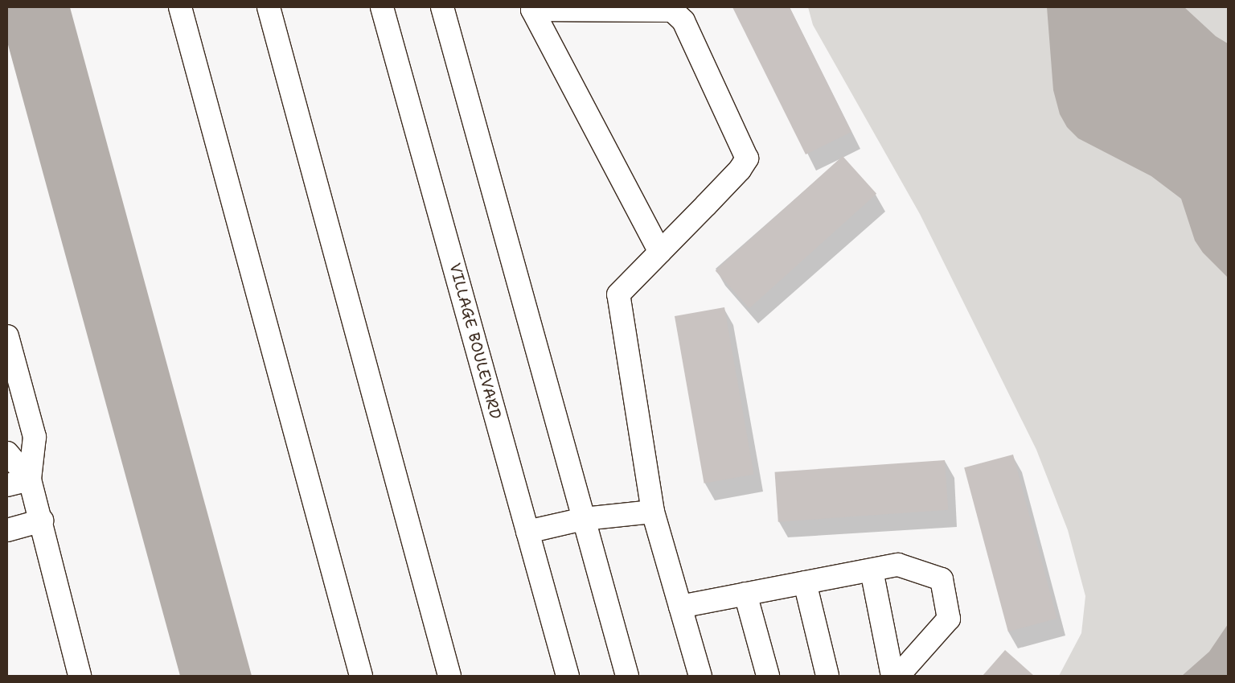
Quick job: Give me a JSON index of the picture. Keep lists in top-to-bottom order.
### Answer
{
  "streets": {
    "main road": ["VILLAGE BOULEVARD"]
  }
}
